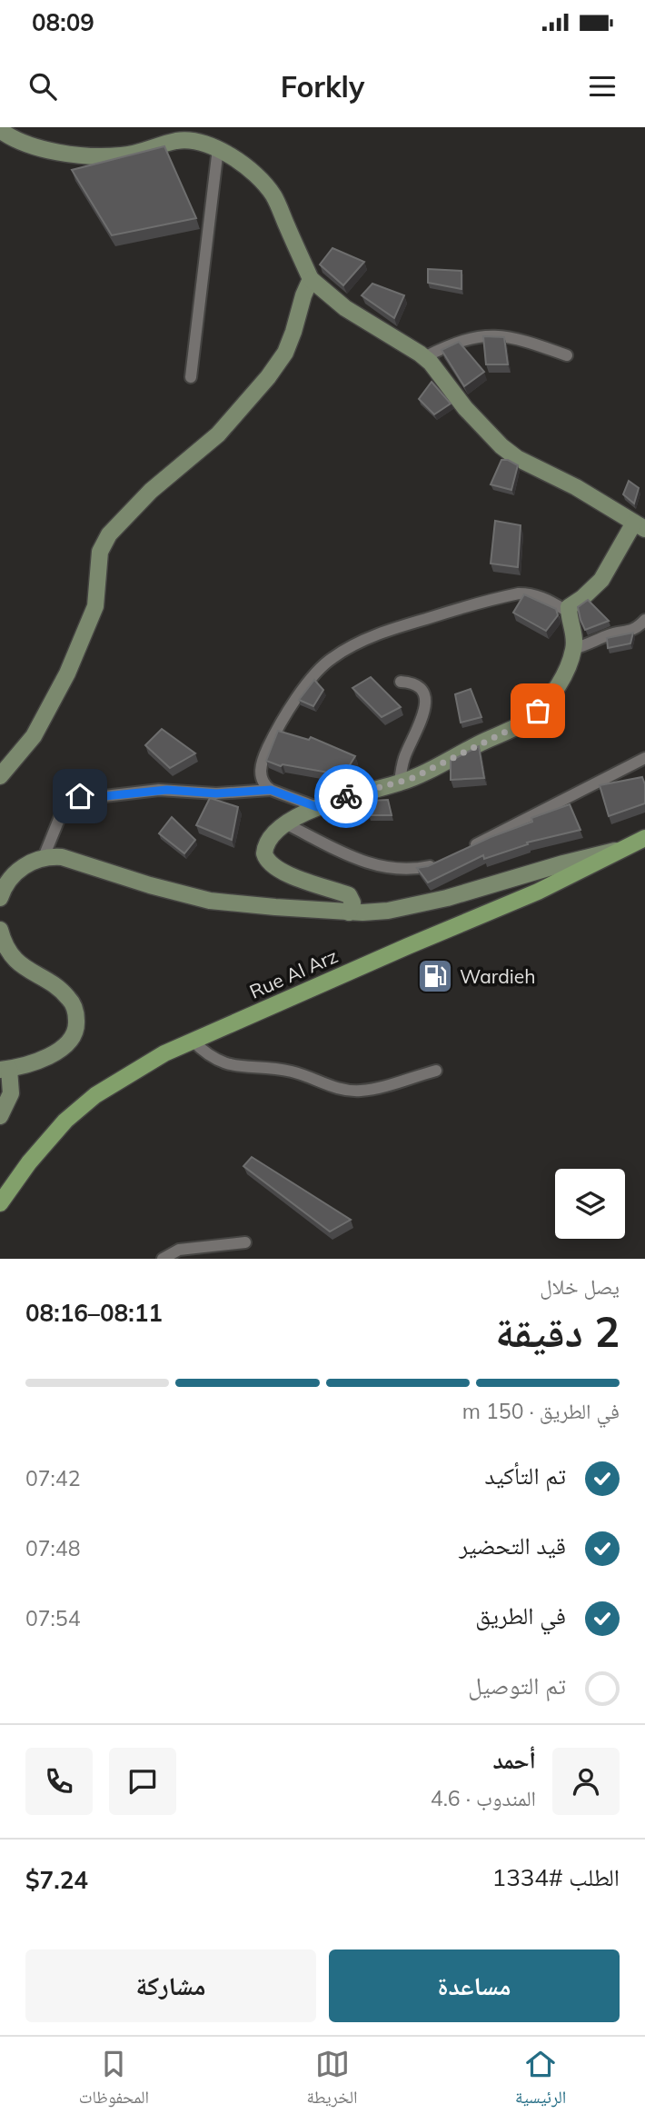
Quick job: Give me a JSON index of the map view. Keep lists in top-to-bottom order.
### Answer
{
  "streets": {
    "main road": ["Rue Al Arz"]
  },
  "places": {
    "fuel station": ["Wardieh"]
  },
  "page": {
    "status": "08:09",
    "header": "Forkly",
    "heading": ["2 دقيقة", "يصل خلال", "08:11–08:16"],
    "panel": [
      "أحمد",
      "المندوب · 4.6",
      "الطلب #1334",
      "$7.24"
    ],
    "bar": "في الطريق · 150 m",
    "list": [
      ["تم التأكيد", "07:42"],
      ["قيد التحضير", "07:48"],
      ["في الطريق", "07:54"],
      "تم التوصيل"
    ],
    "buttons": ["مساعدة", "مشاركة"],
    "tabs": ["الرئيسية", "الخريطة", "المحفوظات"]
  }
}
